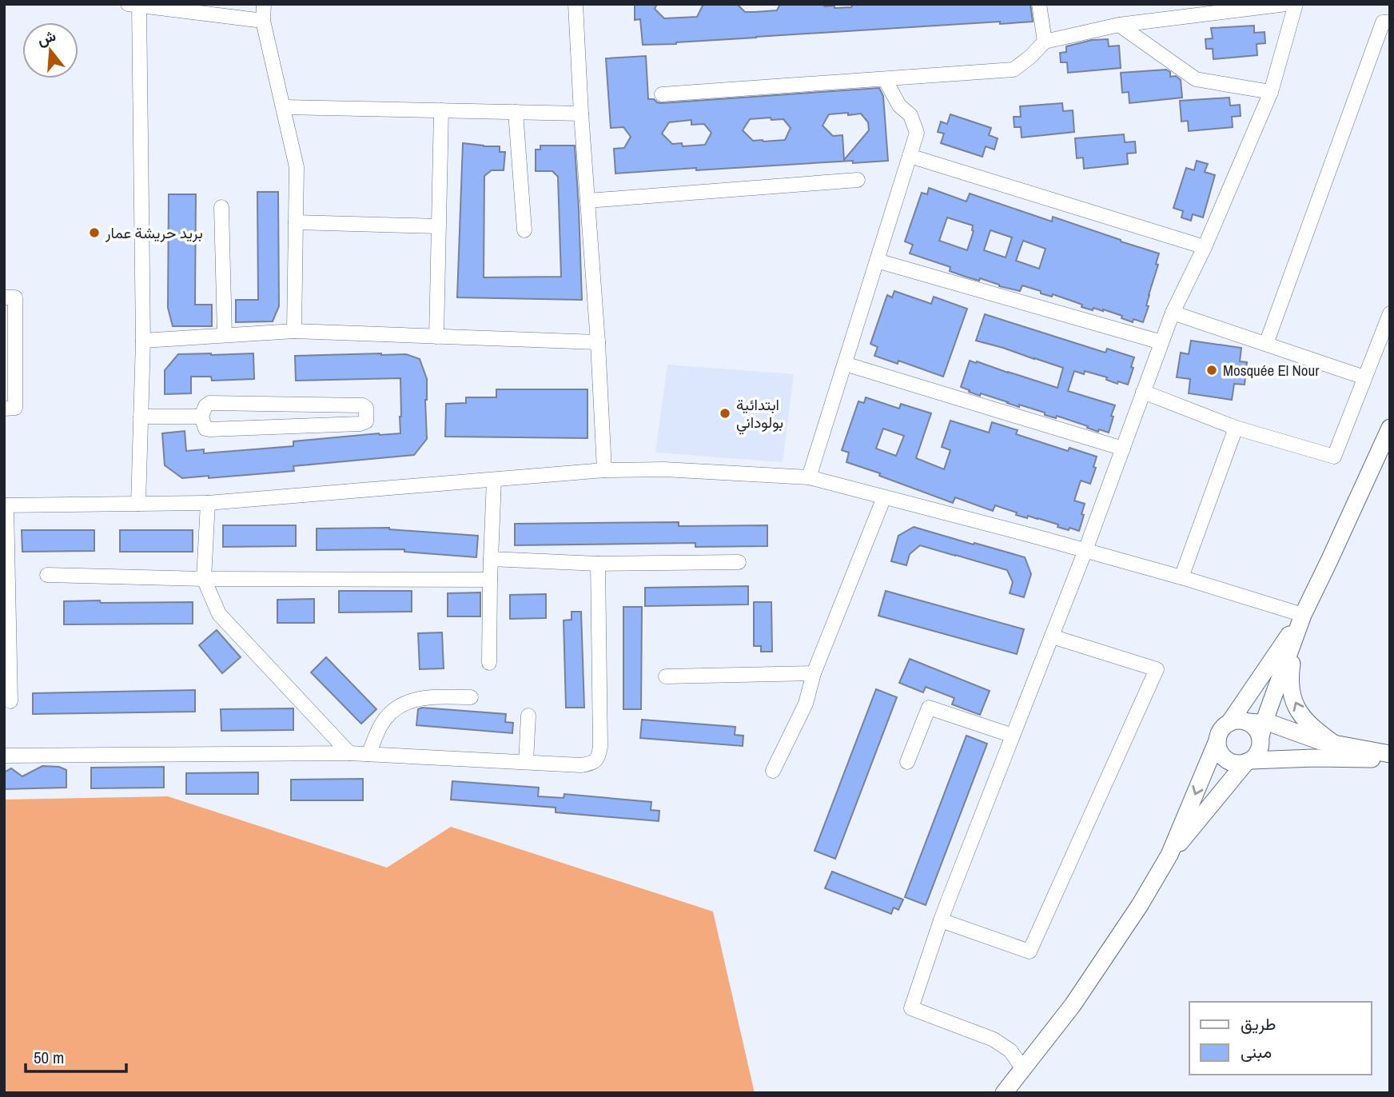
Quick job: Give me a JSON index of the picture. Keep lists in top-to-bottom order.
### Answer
{
  "places": ["بريد حريشة عمار", "Mosquée El Nour", "ابتدائية بولوداني"],
  "legend": ["طريق", "مبنى"],
  "scale_bar": "50 m",
  "north": "top"
}
